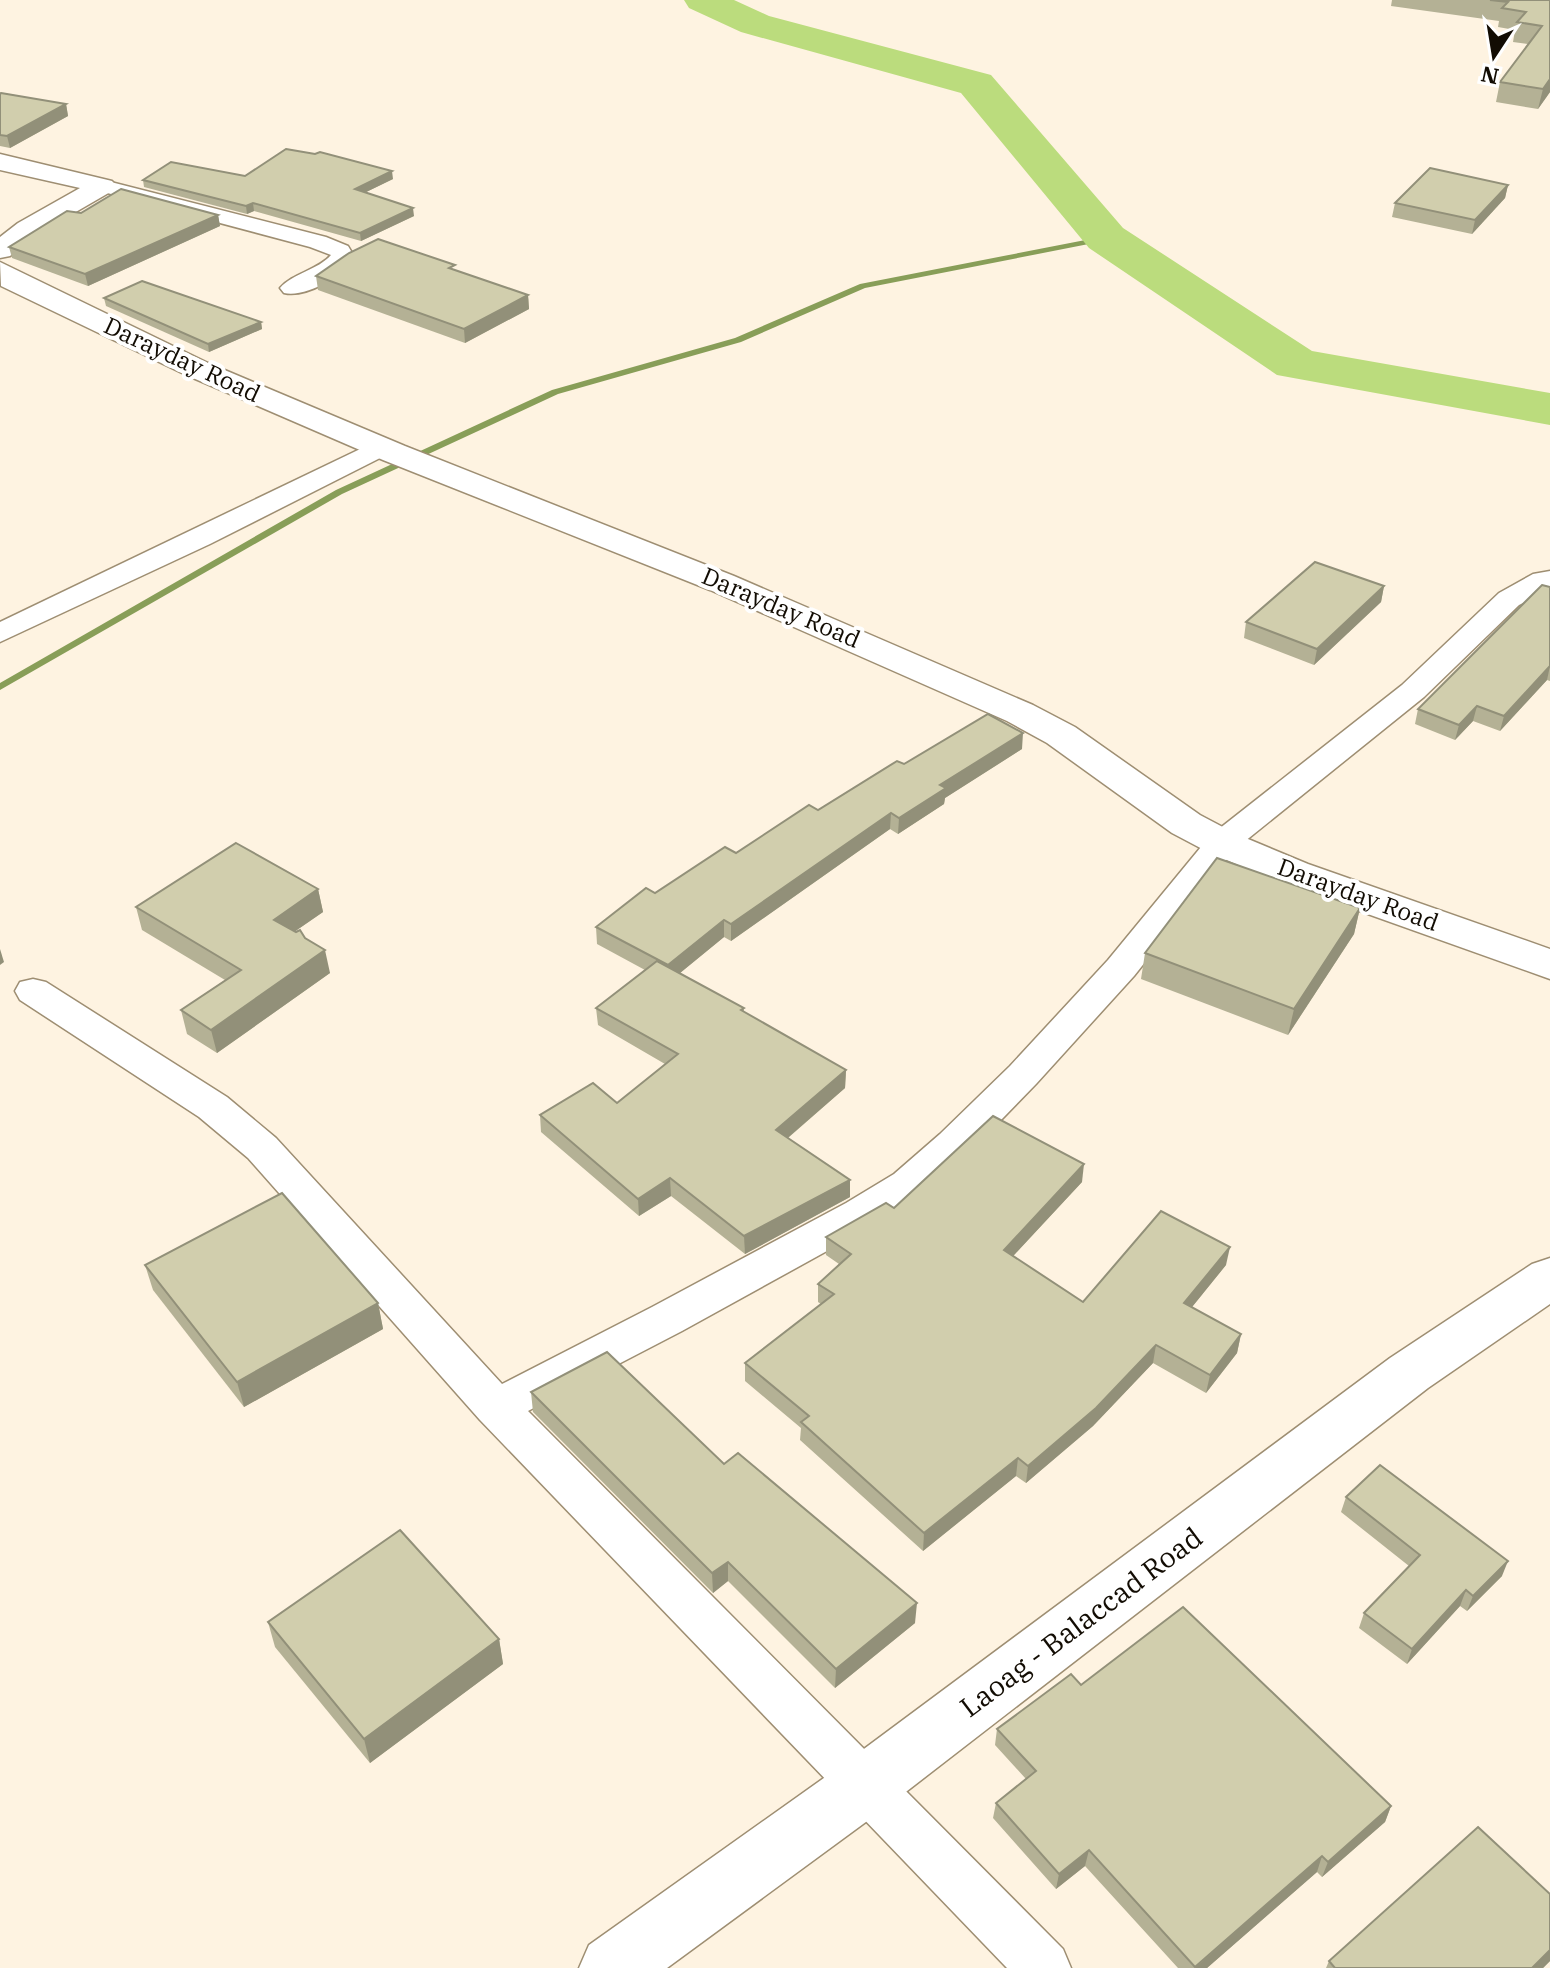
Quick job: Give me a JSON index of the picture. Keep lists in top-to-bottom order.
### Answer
{
  "streets": {
    "street": ["Darayday Road", "Laoag - Balaccad Road"]
  },
  "north": "bottom"
}
